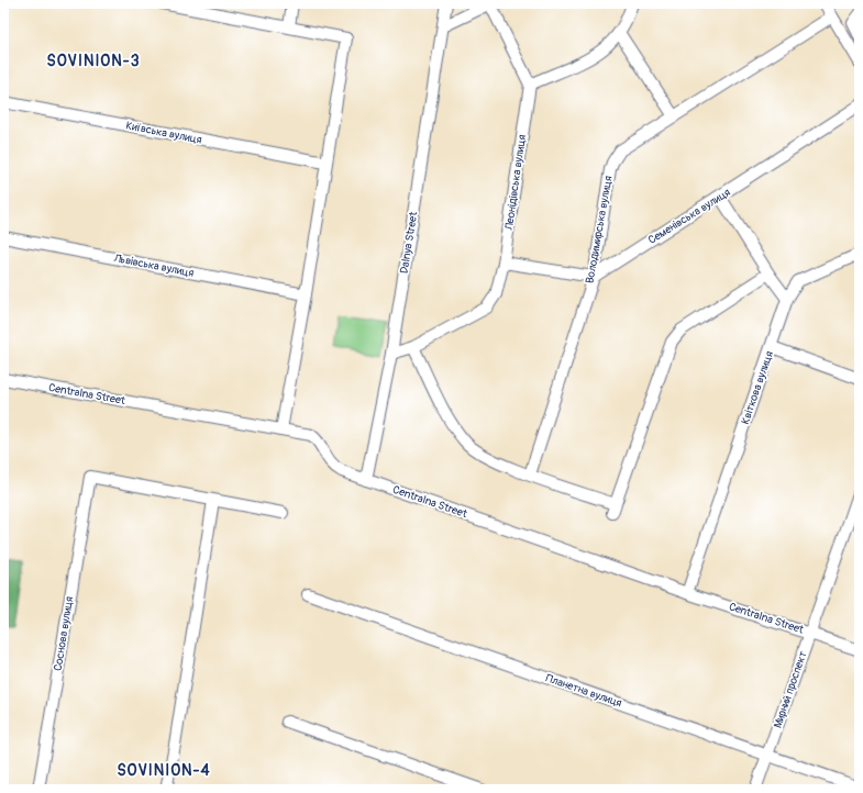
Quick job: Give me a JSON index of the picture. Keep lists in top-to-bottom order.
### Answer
{
  "streets": {
    "street": [
      "Київська вулиця",
      "Леонідівська вулиця",
      "Семенівська вулиця",
      "Володимирська вулиця",
      "Dalnya Street",
      "Львівська вулиця",
      "Квіткова вулиця",
      "Centralna Street",
      "Соснова вулиця",
      "Мирний проспект",
      "Планетна вулиця"
    ]
  },
  "crossings": [
    ["Леонідівська вулиця", "Dalnya Street"],
    ["Семенівська вулиця", "Володимирська вулиця"],
    ["Dalnya Street", "Centralna Street"],
    ["Квіткова вулиця", "Centralna Street"],
    ["Centralna Street", "Мирний проспект"],
    ["Мирний проспект", "Планетна вулиця"]
  ],
  "districts": ["SOVINION-3", "SOVINION-4"]
}
